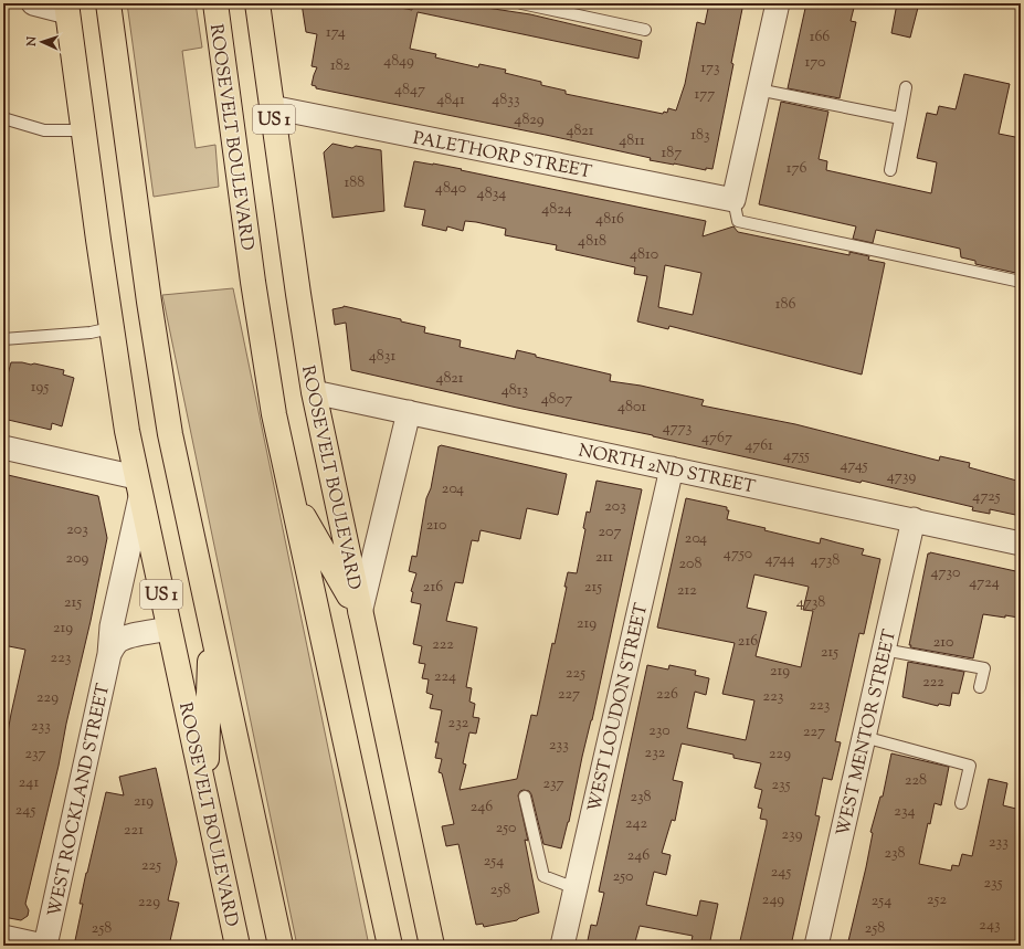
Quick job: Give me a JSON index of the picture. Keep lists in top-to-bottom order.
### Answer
{
  "streets": {
    "highway": ["US 1", "ROOSEVELT BOULEVARD"],
    "street": [
      "PALETHORP STREET",
      "NORTH 2ND STREET",
      "WEST LOUDON STREET",
      "WEST MENTOR STREET",
      "WEST ROCKLAND STREET"
    ]
  },
  "crossings": [
    ["ROOSEVELT BOULEVARD", "PALETHORP STREET"],
    ["ROOSEVELT BOULEVARD", "NORTH 2ND STREET"],
    ["ROOSEVELT BOULEVARD", "WEST ROCKLAND STREET"],
    ["NORTH 2ND STREET", "WEST LOUDON STREET"],
    ["NORTH 2ND STREET", "WEST MENTOR STREET"]
  ],
  "house_numbers": [
    "174",
    "166",
    "4849",
    "170",
    "182",
    "173",
    "4847",
    "177",
    "4841",
    "4833",
    "4829",
    "4821",
    "183",
    "4811",
    "187",
    "176",
    "188",
    "4840",
    "4834",
    "4824",
    "4816",
    "4818",
    "4810",
    "186",
    "4831",
    "4821",
    "195",
    "4813",
    "4807",
    "4801",
    "4773",
    "4767",
    "4761",
    "4755",
    "4745",
    "4739",
    "204",
    "4725",
    "203",
    "210",
    "203",
    "207",
    "204",
    "4750",
    "211",
    "209",
    "4744",
    "4738",
    "208",
    "4730",
    "4724",
    "216",
    "215",
    "212",
    "215",
    "4738",
    "219",
    "219",
    "216",
    "210",
    "222",
    "215",
    "223",
    "219",
    "225",
    "224",
    "222",
    "227",
    "226",
    "223",
    "229",
    "223",
    "232",
    "233",
    "230",
    "227",
    "233",
    "232",
    "237",
    "229",
    "228",
    "241",
    "237",
    "235",
    "238",
    "219",
    "246",
    "245",
    "234",
    "242",
    "250",
    "221",
    "239",
    "233",
    "238",
    "246",
    "254",
    "225",
    "245",
    "250",
    "235",
    "258",
    "249",
    "252",
    "254",
    "229",
    "243",
    "258",
    "258"
  ],
  "north": "left"
}
